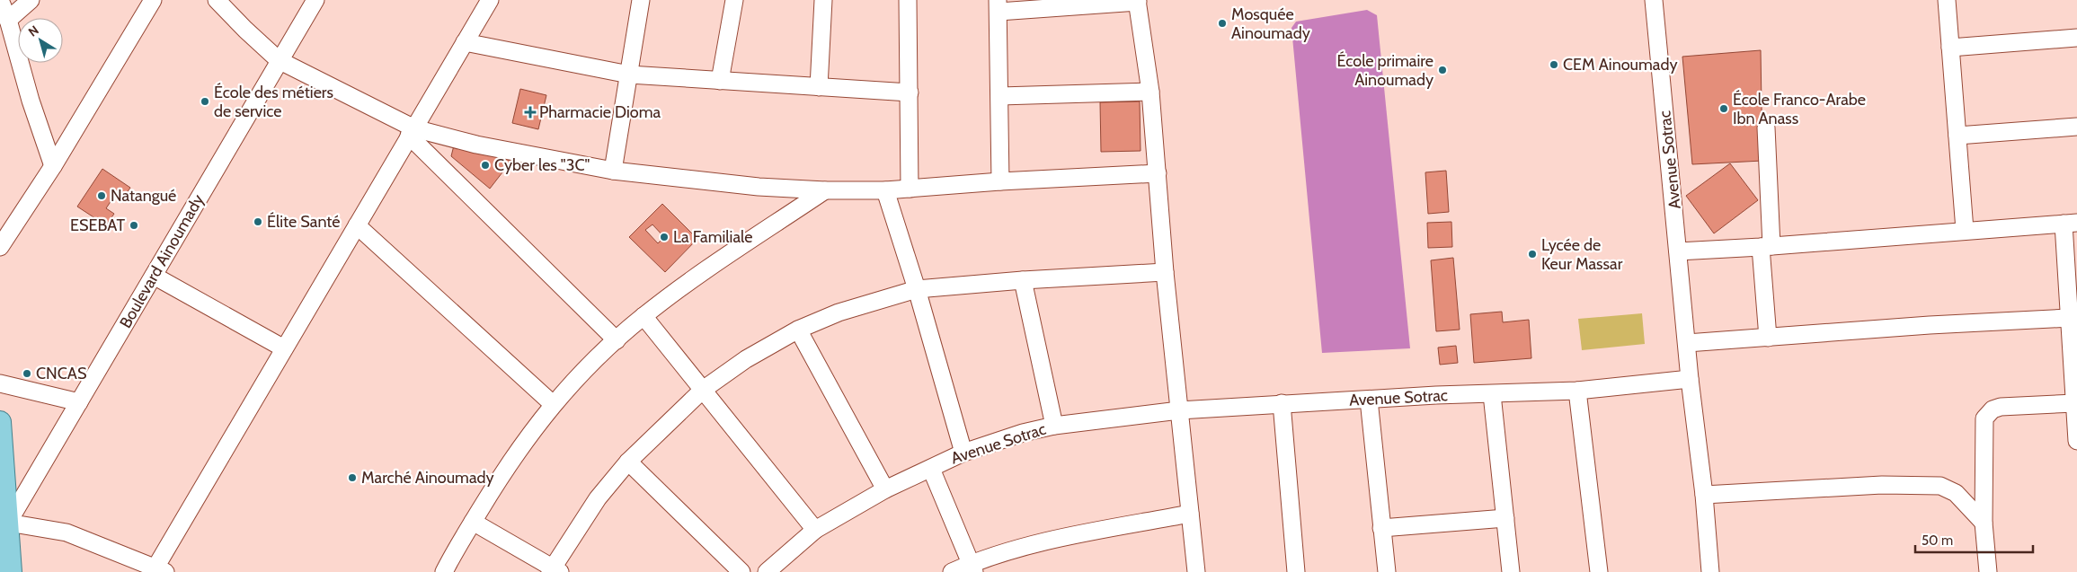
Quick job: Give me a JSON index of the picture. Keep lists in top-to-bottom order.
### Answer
{
  "streets": {
    "street": ["Avenue Sotrac", "Boulevard Ainoumady"]
  },
  "places": {
    "other": [
      "Mosquée Ainoumady",
      "CEM Ainoumady",
      "École primaire Ainoumady",
      "École des métiers de service",
      "École Franco-Arabe Ibn Anass",
      "Cyber les \"3C\"",
      "Natangué",
      "Élite Santé",
      "ESEBAT",
      "La Familiale",
      "Lycée de Keur Massar",
      "CNCAS",
      "Marché Ainoumady"
    ],
    "health": ["Pharmacie Dioma"]
  },
  "scale_bar": "50 m",
  "north": "top left"
}
